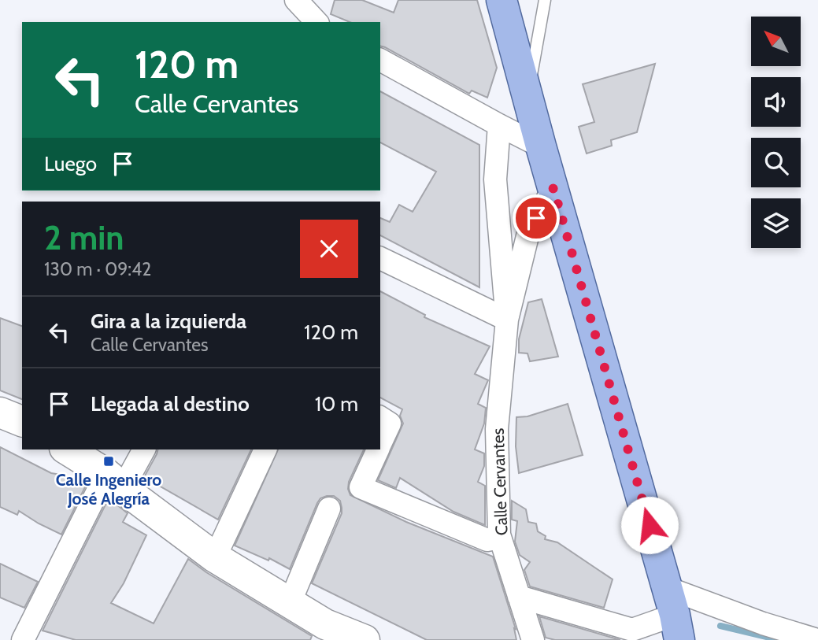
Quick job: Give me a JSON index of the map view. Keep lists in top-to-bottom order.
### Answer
{
  "streets": {
    "street": ["Calle Cervantes"]
  },
  "places": {
    "transit": ["Calle Ingeniero José Alegría"]
  },
  "north": "top left",
  "page": {
    "turn": ["120 m", "Calle Cervantes"],
    "then": "Luego",
    "heading": ["2 min", "130 m · 09:42"],
    "list": [
      {
        "name": "Gira a la izquierda",
        "note": "Calle Cervantes",
        "value": "120 m"
      },
      {
        "name": "Llegada al destino",
        "value": "10 m"
      }
    ]
  }
}
